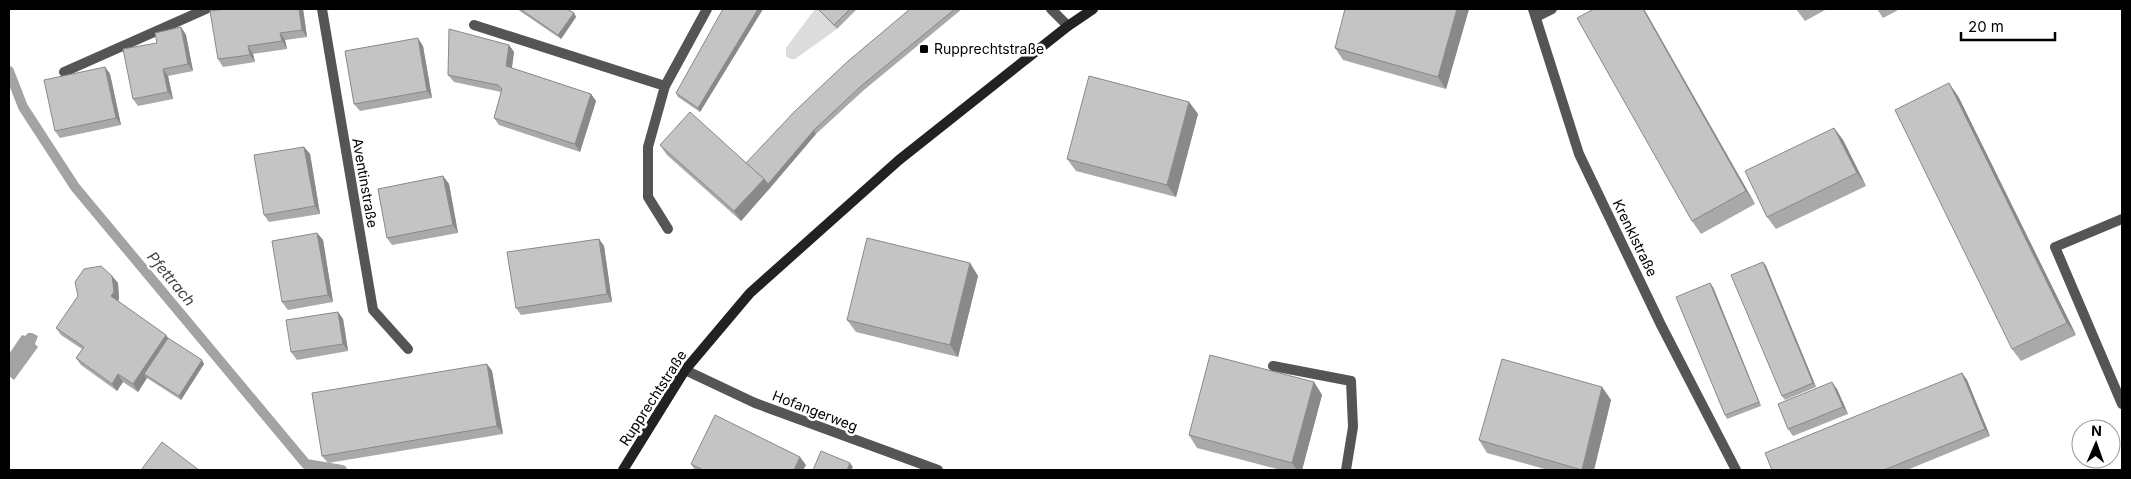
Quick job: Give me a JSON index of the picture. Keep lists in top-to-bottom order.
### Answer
{
  "streets": {
    "main road": ["Rupprechtstraße"],
    "street": ["Aventinstraße", "Krenklstraße", "Hofangerweg"]
  },
  "crossings": [
    ["Rupprechtstraße", "Hofangerweg"]
  ],
  "water": ["Pfettrach"],
  "places": {
    "transit": ["Rupprechtstraße"]
  },
  "scale_bar": "20 m",
  "north": "top"
}
